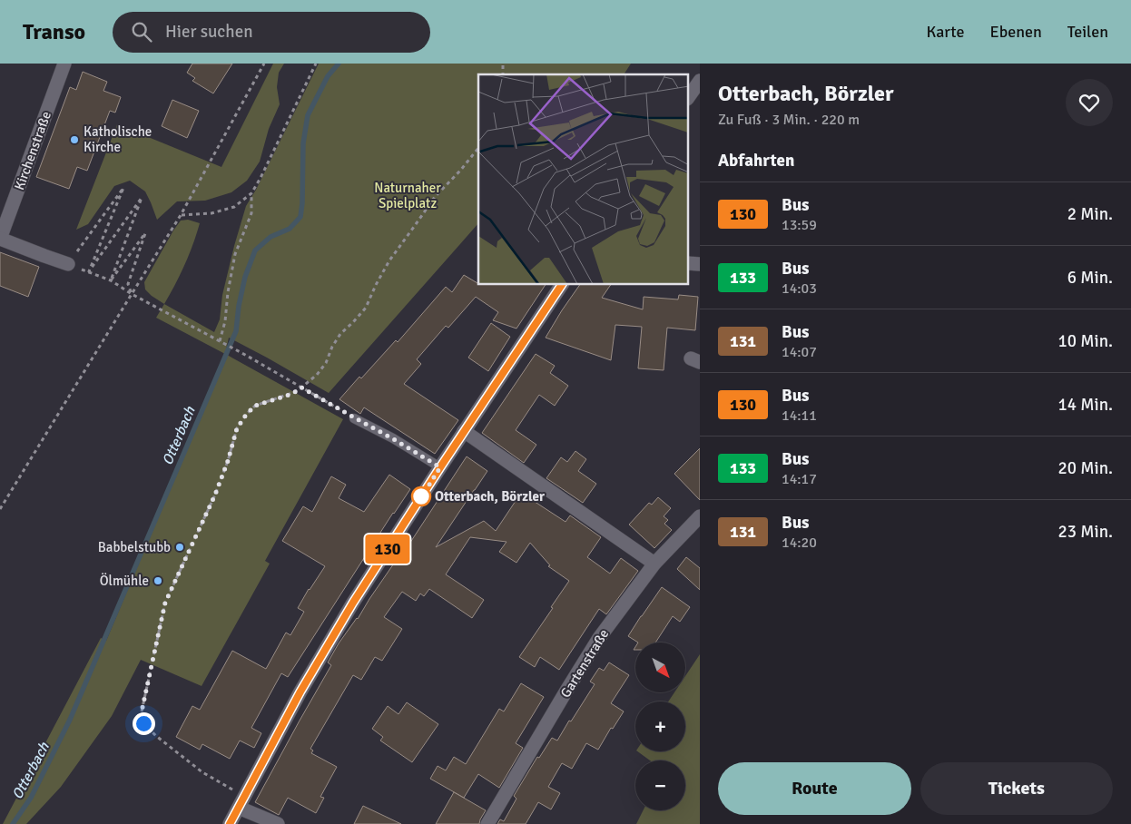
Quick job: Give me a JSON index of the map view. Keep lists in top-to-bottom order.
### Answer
{
  "streets": {
    "street": ["Kirchenstraße", "Gartenstraße"]
  },
  "water": ["Otterbach"],
  "parks": ["Naturnaher Spielplatz"],
  "places": [
    "Katholische Kirche",
    "Otterbach, Börzler",
    "Babbelstubb",
    "Ölmühle"
  ],
  "lines": ["bus line 130"],
  "north": "bottom right",
  "page": {
    "header": "Transo",
    "search": "Hier suchen",
    "nav": ["Karte", "Ebenen", "Teilen"],
    "on_map": "130",
    "heading": [
      ["Otterbach, Börzler", "Zu Fuß · 3 Min. · 220 m"],
      "Abfahrten"
    ],
    "list": [
      {
        "mark": "130",
        "name": "Bus",
        "note": "13:59",
        "value": "2 Min."
      },
      {
        "mark": "133",
        "name": "Bus",
        "note": "14:03",
        "value": "6 Min."
      },
      {
        "mark": "131",
        "name": "Bus",
        "note": "14:07",
        "value": "10 Min."
      },
      {
        "mark": "130",
        "name": "Bus",
        "note": "14:11",
        "value": "14 Min."
      },
      {
        "mark": "133",
        "name": "Bus",
        "note": "14:17",
        "value": "20 Min."
      },
      {
        "mark": "131",
        "name": "Bus",
        "note": "14:20",
        "value": "23 Min."
      }
    ],
    "map_buttons": ["+", "−"],
    "buttons": ["Route", "Tickets"]
  }
}
